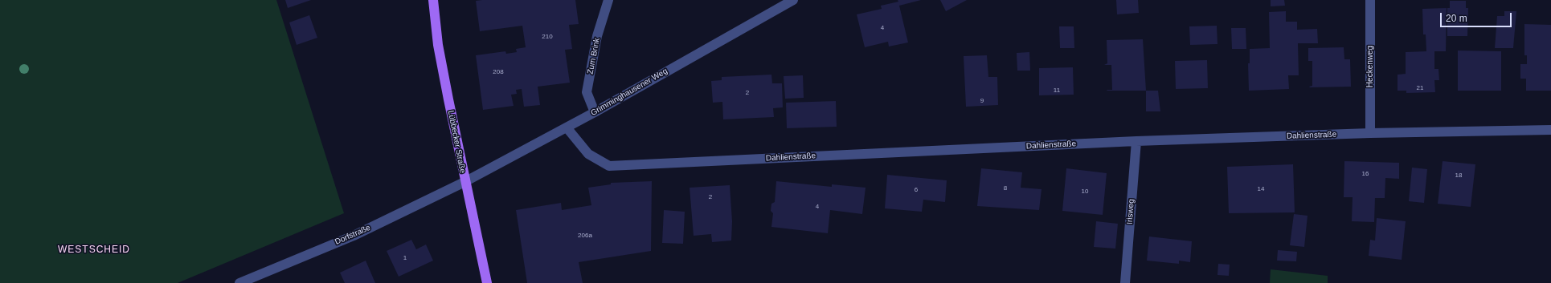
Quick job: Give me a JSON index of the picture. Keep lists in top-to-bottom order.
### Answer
{
  "streets": {
    "main road": ["Lübbecker Straße"],
    "street": [
      "Zum Brink",
      "Heckenweg",
      "Grimminghausener Weg",
      "Dahlienstraße",
      "Irisweg",
      "Dorfstraße"
    ]
  },
  "crossings": [
    ["Zum Brink", "Grimminghausener Weg"],
    ["Heckenweg", "Dahlienstraße"],
    ["Grimminghausener Weg", "Dahlienstraße"],
    ["Grimminghausener Weg", "Lübbecker Straße"],
    ["Grimminghausener Weg", "Dorfstraße"],
    ["Dahlienstraße", "Irisweg"],
    ["Lübbecker Straße", "Dorfstraße"]
  ],
  "districts": ["WESTSCHEID"],
  "house_numbers": [
    "4",
    "210",
    "208",
    "21",
    "11",
    "2",
    "9",
    "16",
    "18",
    "8",
    "14",
    "6",
    "10",
    "2",
    "4",
    "206a",
    "1"
  ],
  "scale_bar": "20 m"
}
